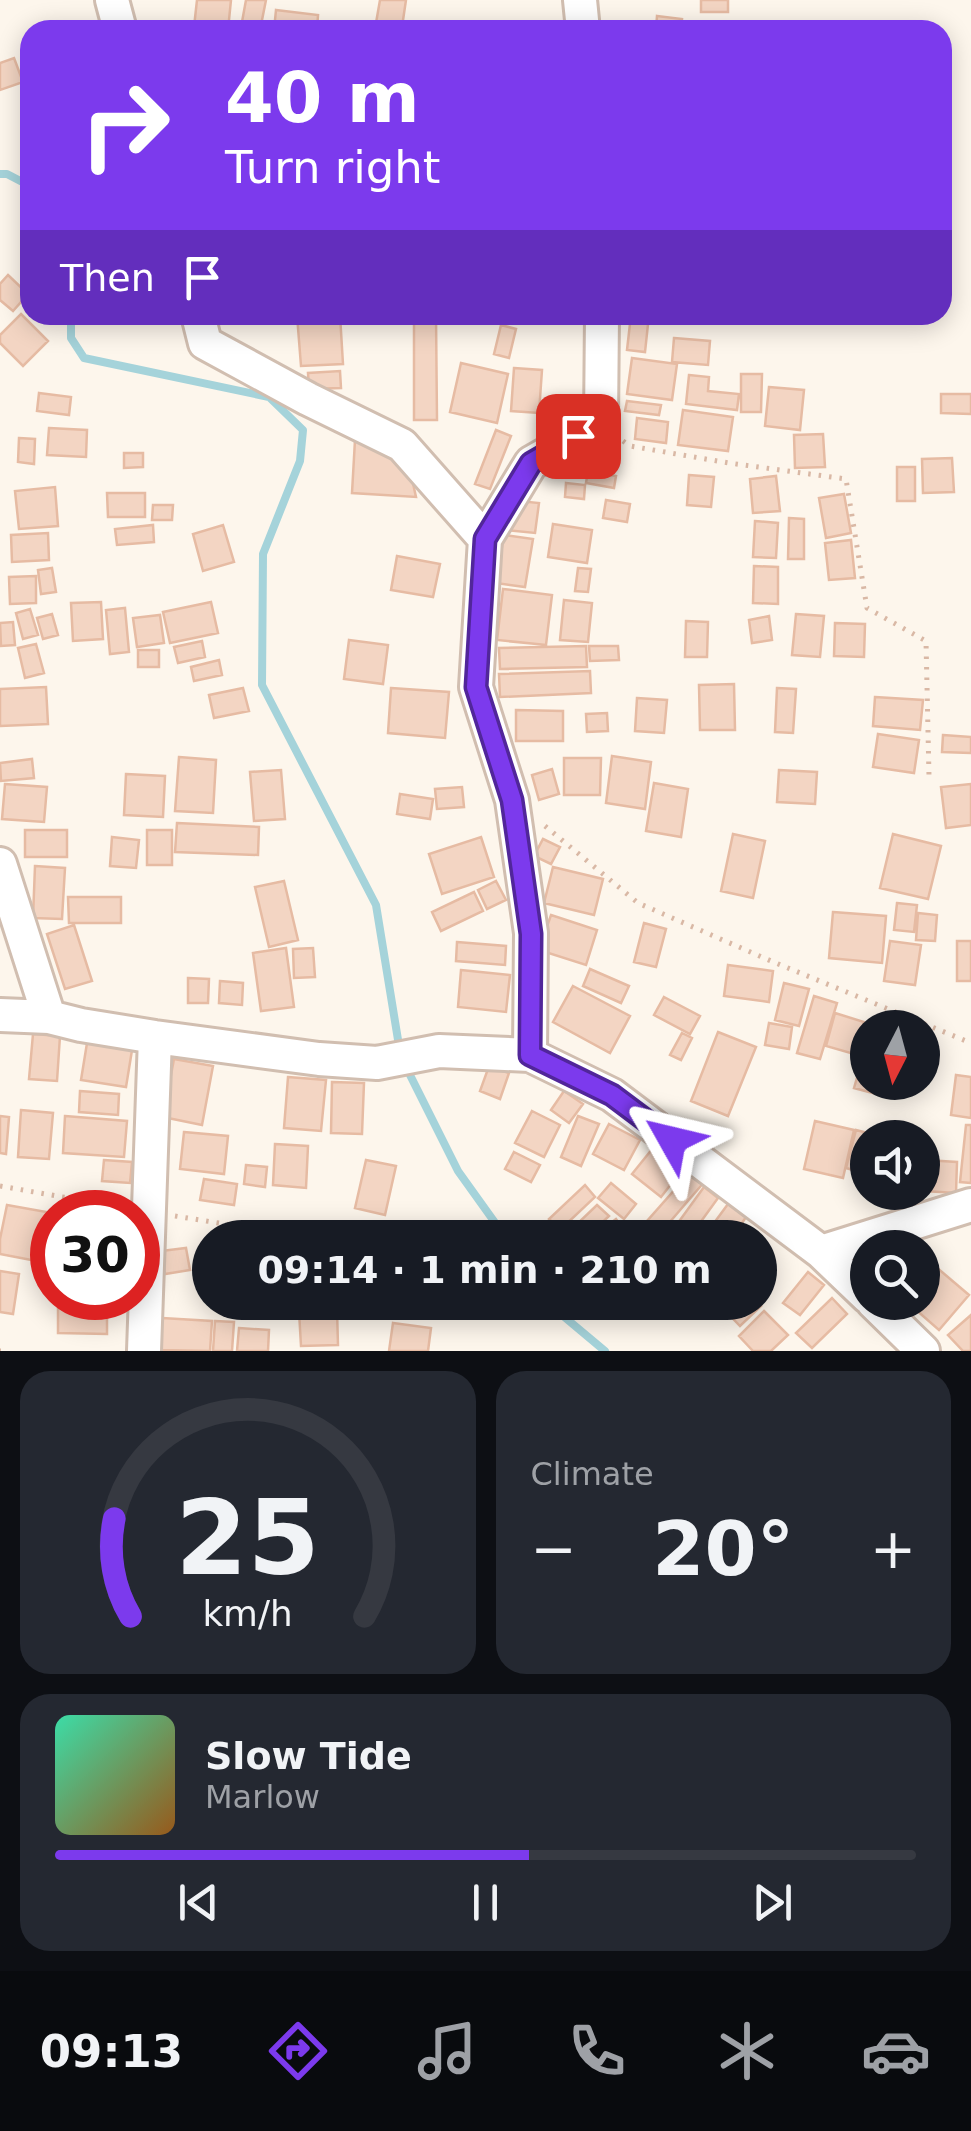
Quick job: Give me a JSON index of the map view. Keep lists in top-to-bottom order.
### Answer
{
  "north": "bottom",
  "page": {
    "turn": ["40 m", "Turn right"],
    "then": "Then",
    "limit": "30",
    "trip": "09:14 · 1 min · 210 m",
    "tile": "Climate",
    "heat": ["−", "20°", "+"],
    "song": ["Slow Tide", "Marlow"],
    "tabs": "09:13",
    "gauge": ["25", "km/h"]
  }
}
